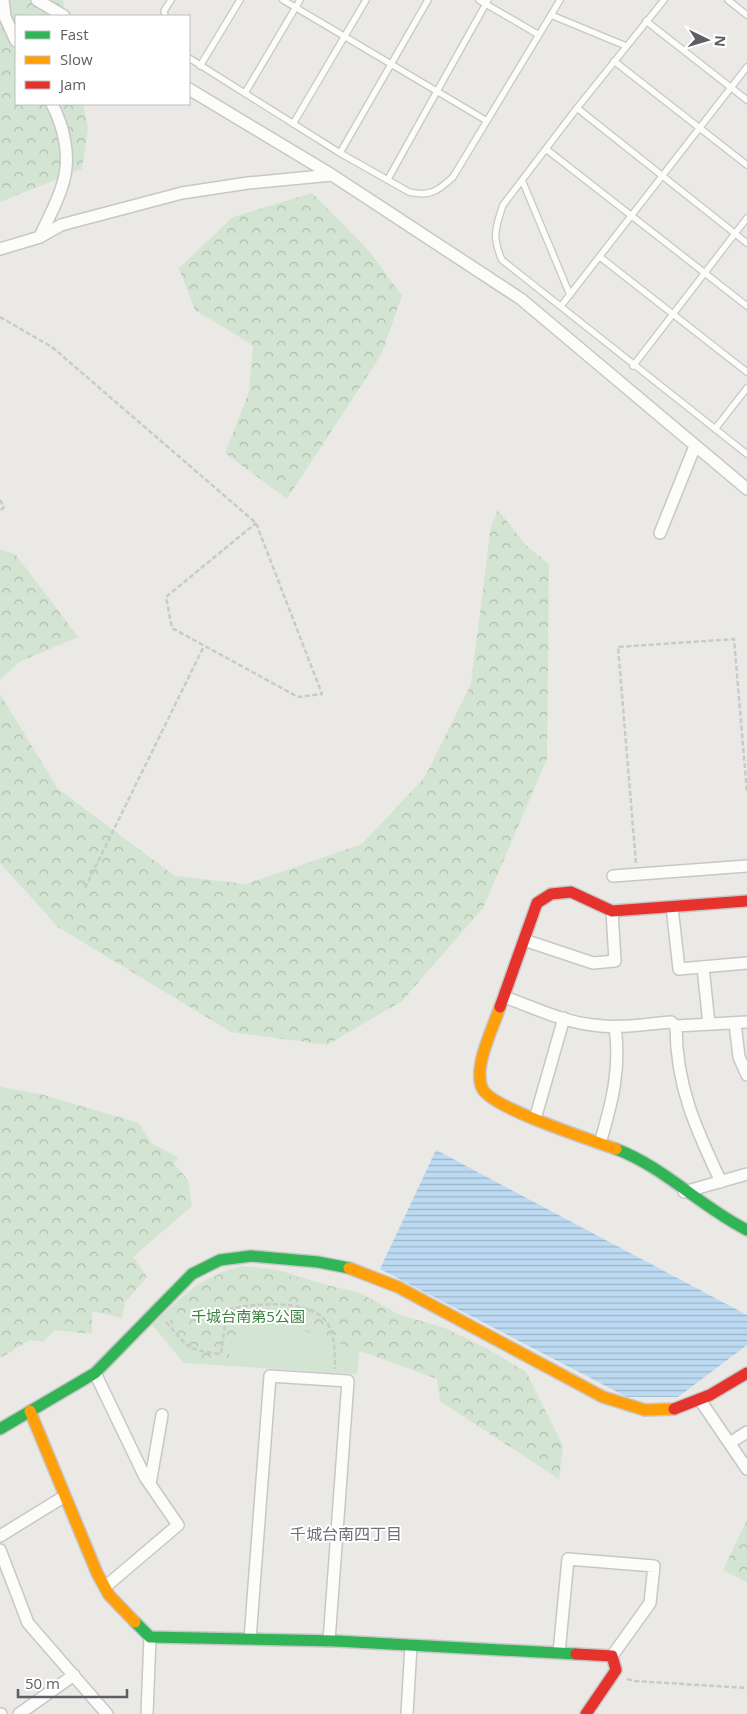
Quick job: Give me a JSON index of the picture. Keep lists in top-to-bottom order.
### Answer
{
  "districts": ["千城台南四丁目"],
  "parks": ["千城台南第5公園"],
  "legend": ["Fast", "Slow", "Jam"],
  "scale_bar": "50 m",
  "north": "right"
}
